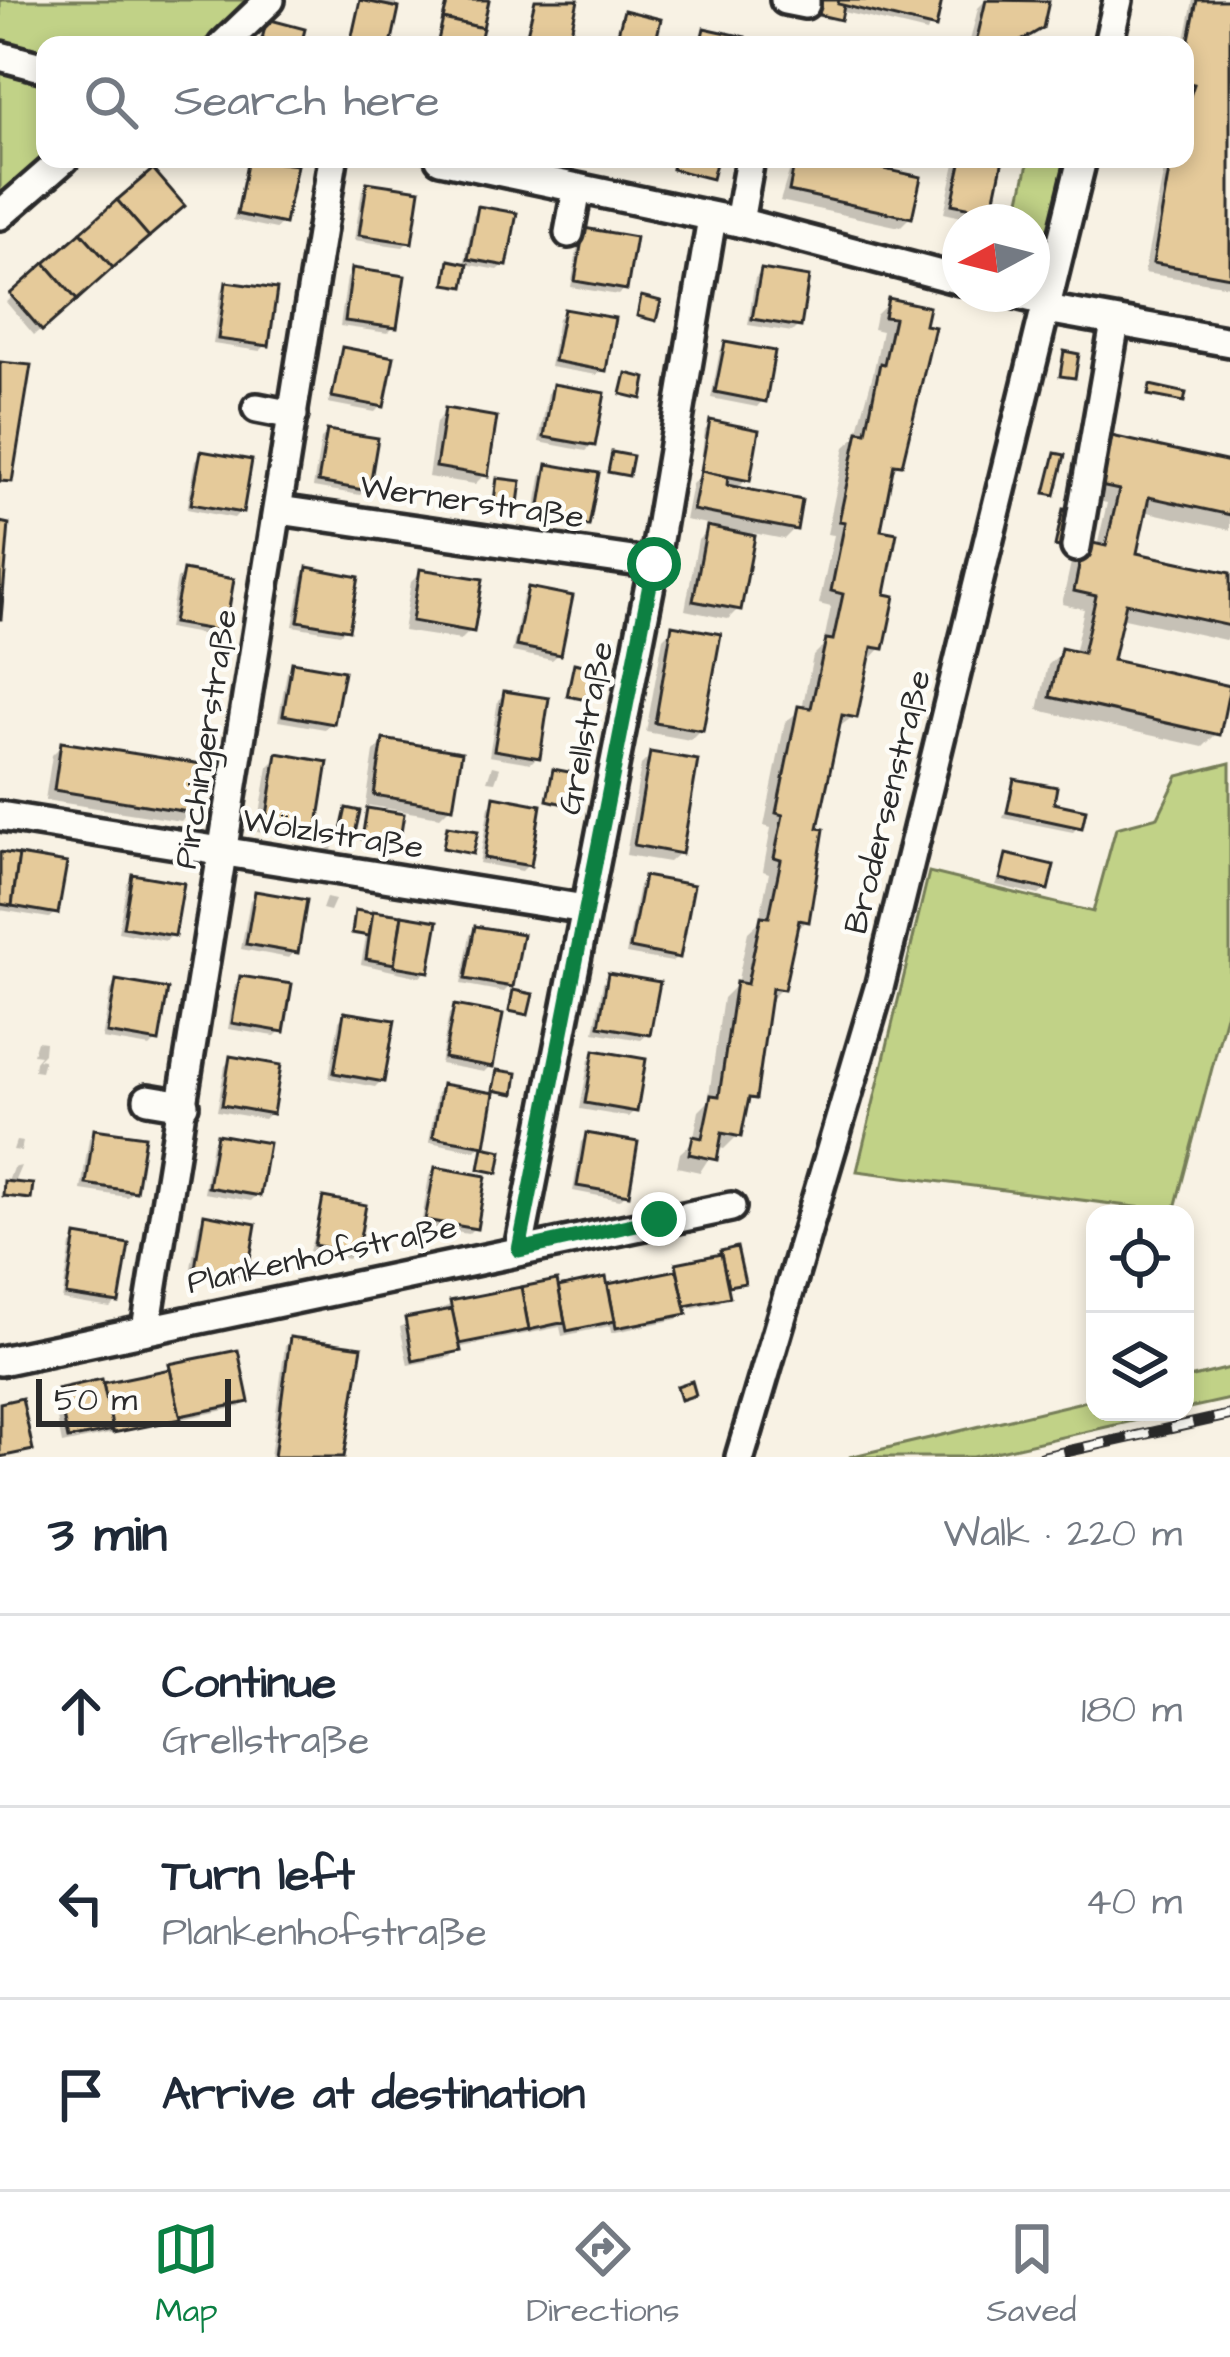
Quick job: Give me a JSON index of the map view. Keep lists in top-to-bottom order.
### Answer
{
  "streets": {
    "street": [
      "Wernerstraße",
      "Grellstraße",
      "Pirchingerstraße",
      "Brodersenstraße",
      "Wölzlstraße",
      "Plankenhofstraße"
    ]
  },
  "crossings": [
    ["Wernerstraße", "Grellstraße"],
    ["Wernerstraße", "Pirchingerstraße"],
    ["Grellstraße", "Wölzlstraße"],
    ["Grellstraße", "Plankenhofstraße"],
    ["Pirchingerstraße", "Wölzlstraße"],
    ["Pirchingerstraße", "Plankenhofstraße"]
  ],
  "scale_bar": "50 m",
  "north": "left",
  "page": {
    "search": "Search here",
    "scale": "50 m",
    "heading": ["3 min", "Walk · 220 m"],
    "list": [
      ["Continue", "Grellstraße", "180 m"],
      ["Turn left", "Plankenhofstraße", "40 m"],
      "Arrive at destination"
    ],
    "nav": ["Map", "Directions", "Saved"]
  }
}
